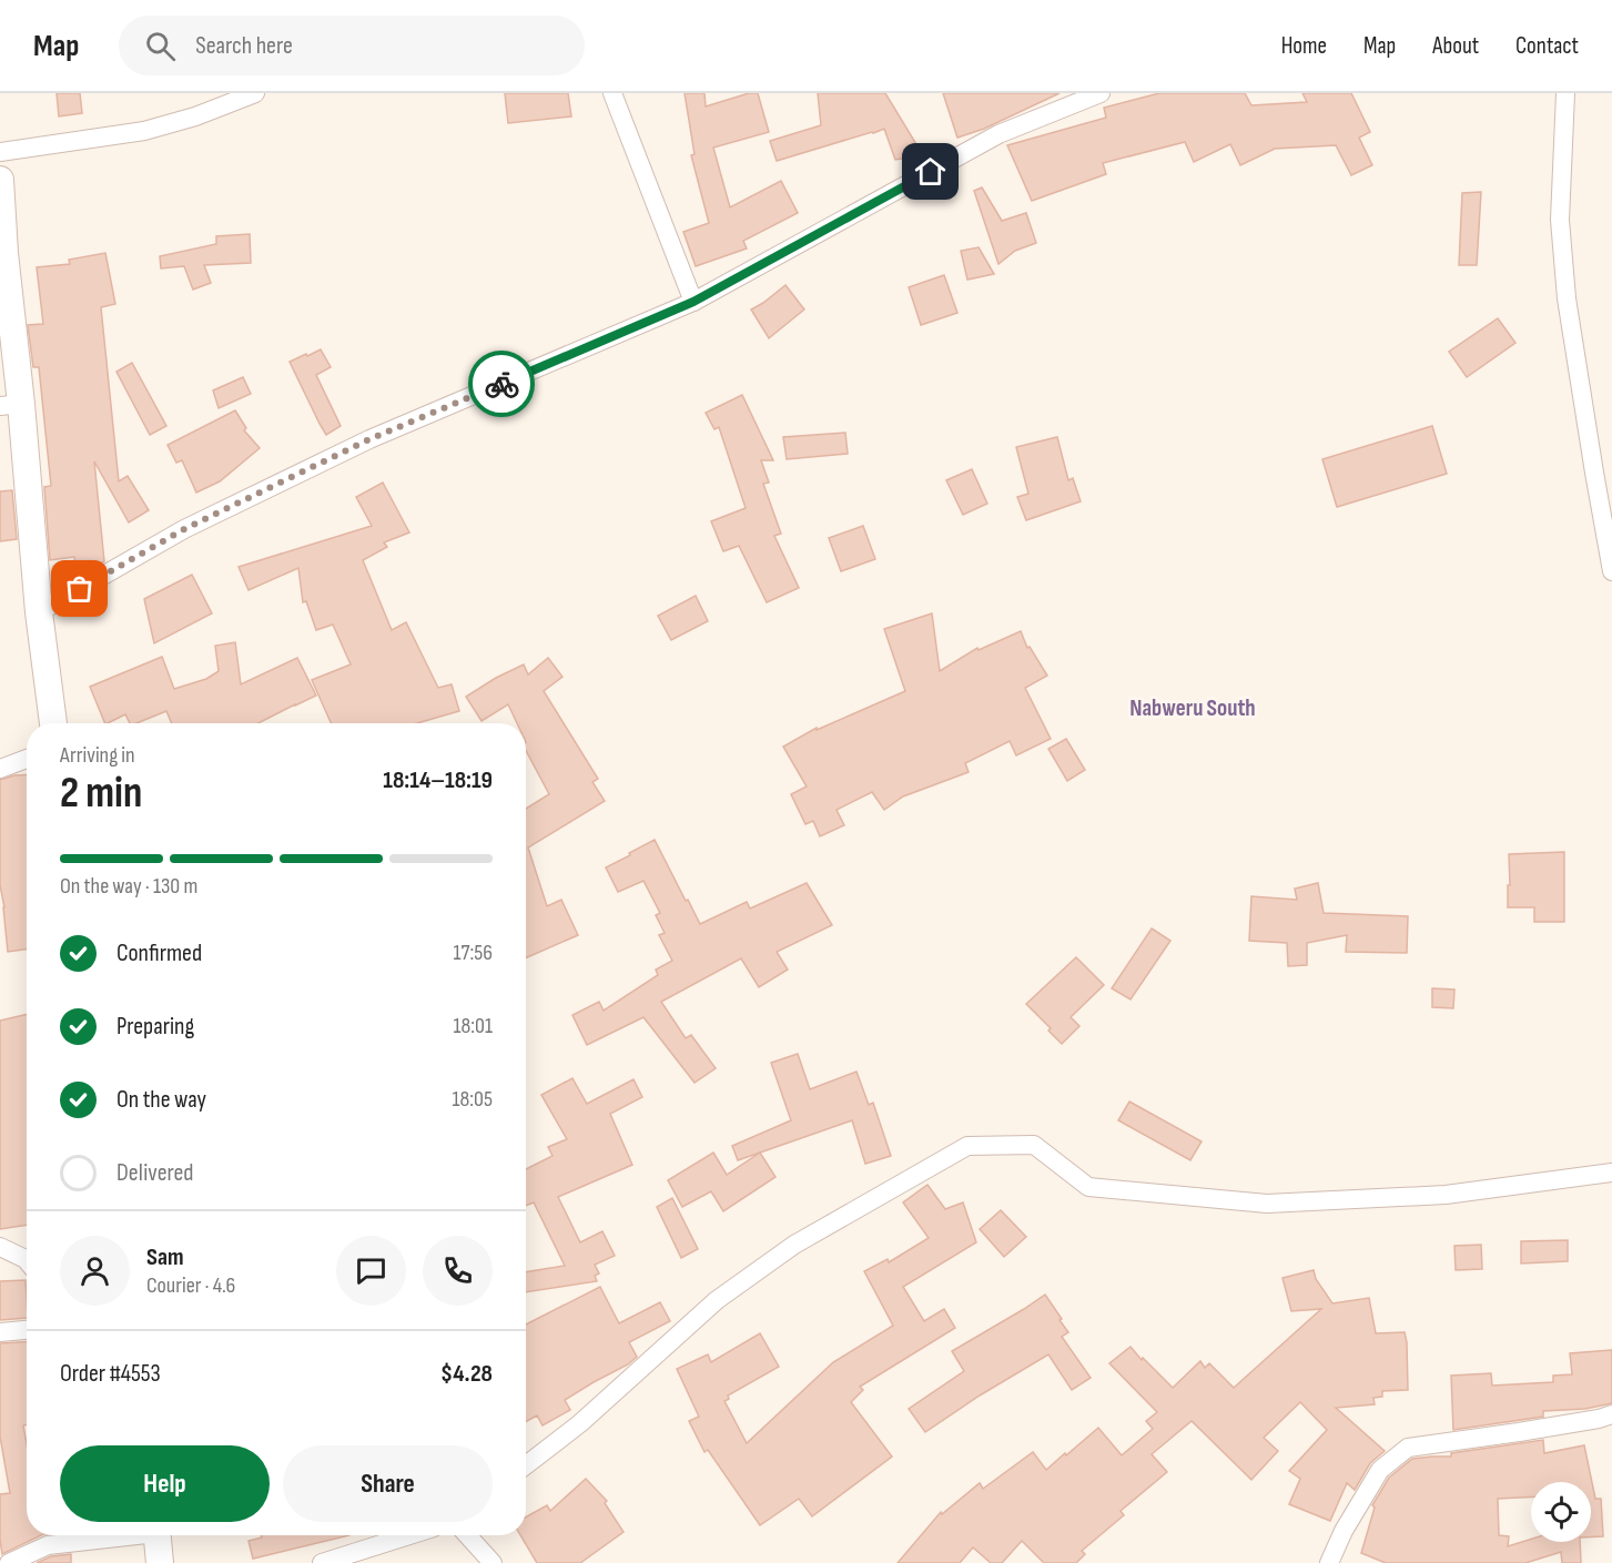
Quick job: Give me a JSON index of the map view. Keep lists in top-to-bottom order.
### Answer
{
  "districts": ["Nabweru South"],
  "page": {
    "header": "Map",
    "search": "Search here",
    "nav": [
      "Home",
      "Map",
      "About",
      "Contact"
    ],
    "heading": ["2 min", "Arriving in", "18:14–18:19"],
    "panel": [
      "Sam",
      "Courier · 4.6",
      "Order #4553",
      "$4.28"
    ],
    "bar": "On the way · 130 m",
    "list": [
      ["Confirmed", "17:56"],
      ["Preparing", "18:01"],
      ["On the way", "18:05"],
      "Delivered"
    ],
    "buttons": ["Help", "Share"]
  }
}
